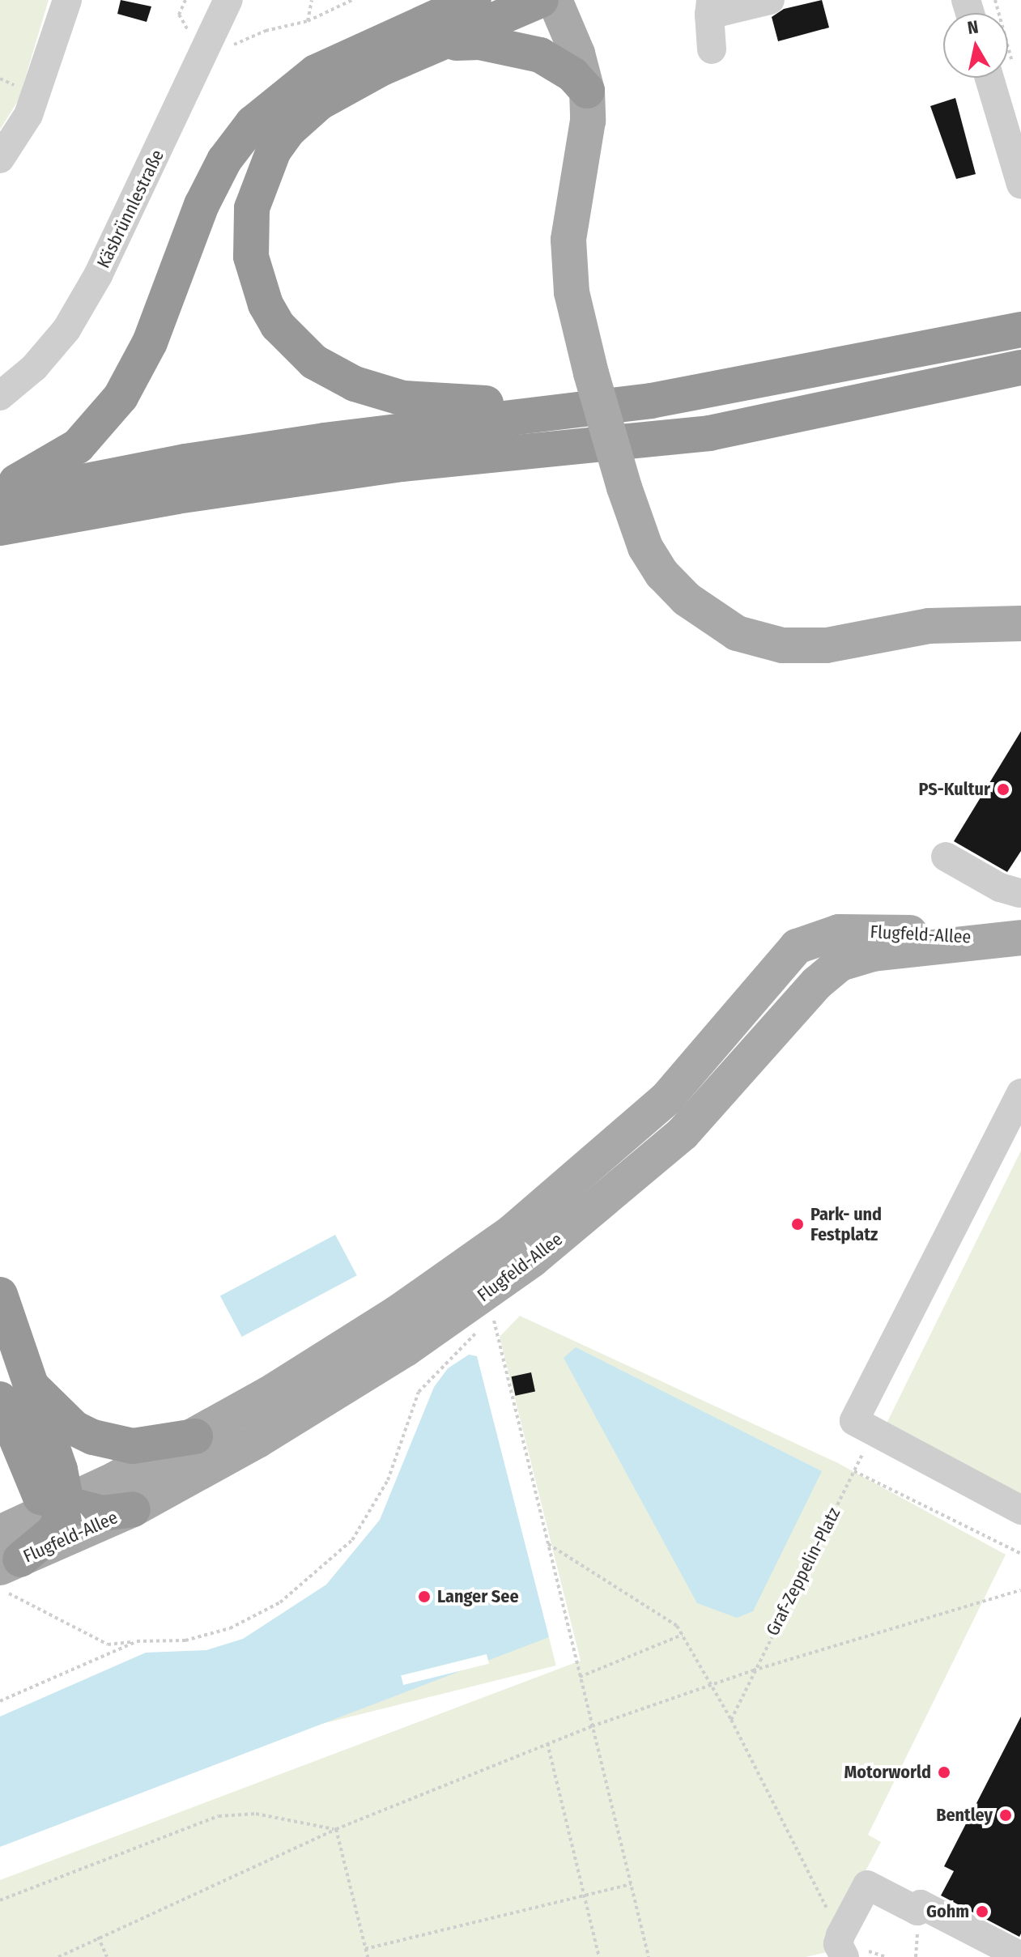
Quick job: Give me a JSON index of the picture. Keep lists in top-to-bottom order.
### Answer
{
  "streets": {
    "main road": ["Flugfeld-Allee"],
    "street": ["Käsbrünnlestraße"],
    "path": ["Graf-Zeppelin-Platz"]
  },
  "places": [
    "PS-Kultur",
    "Park- und Festplatz",
    "Langer See",
    "Motorworld",
    "Bentley",
    "Gohm"
  ],
  "north": "top"
}
